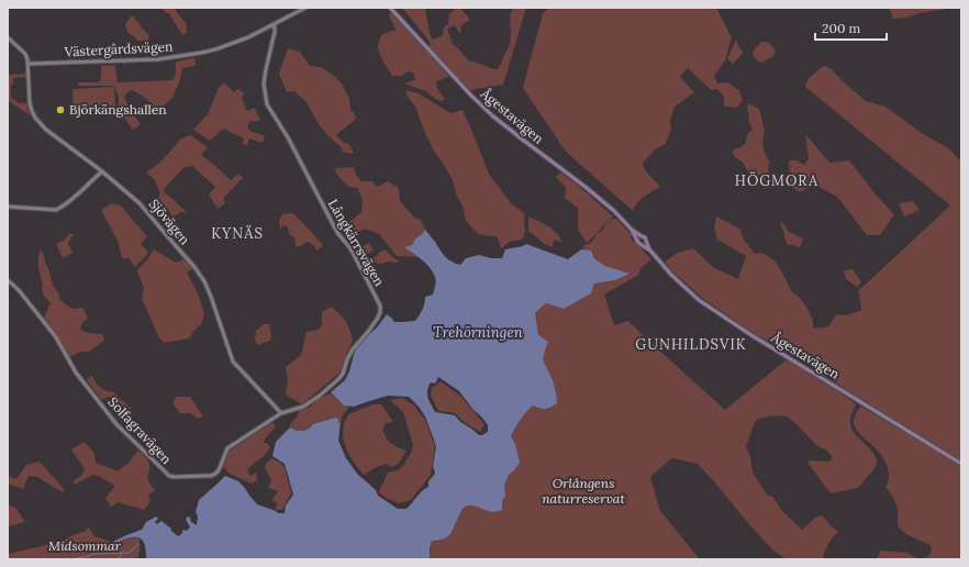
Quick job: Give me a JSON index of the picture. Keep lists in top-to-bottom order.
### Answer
{
  "streets": {
    "main road": ["Ågestavägen"],
    "street": [
      "Västergårdsvägen",
      "Sjövägen",
      "Långkärrsvägen",
      "Solfagravägen"
    ]
  },
  "crossings": [
    ["Västergårdsvägen", "Sjövägen"],
    ["Västergårdsvägen", "Långkärrsvägen"],
    ["Sjövägen", "Solfagravägen"],
    ["Långkärrsvägen", "Solfagravägen"]
  ],
  "districts": ["HÖGMORA", "KYNÄS", "GUNHILDSVIK"],
  "water": ["Trehörningen"],
  "parks": ["Orlångens naturreservat", "Midsommar"],
  "places": ["Björkängshallen"],
  "scale_bar": "200 m"
}
